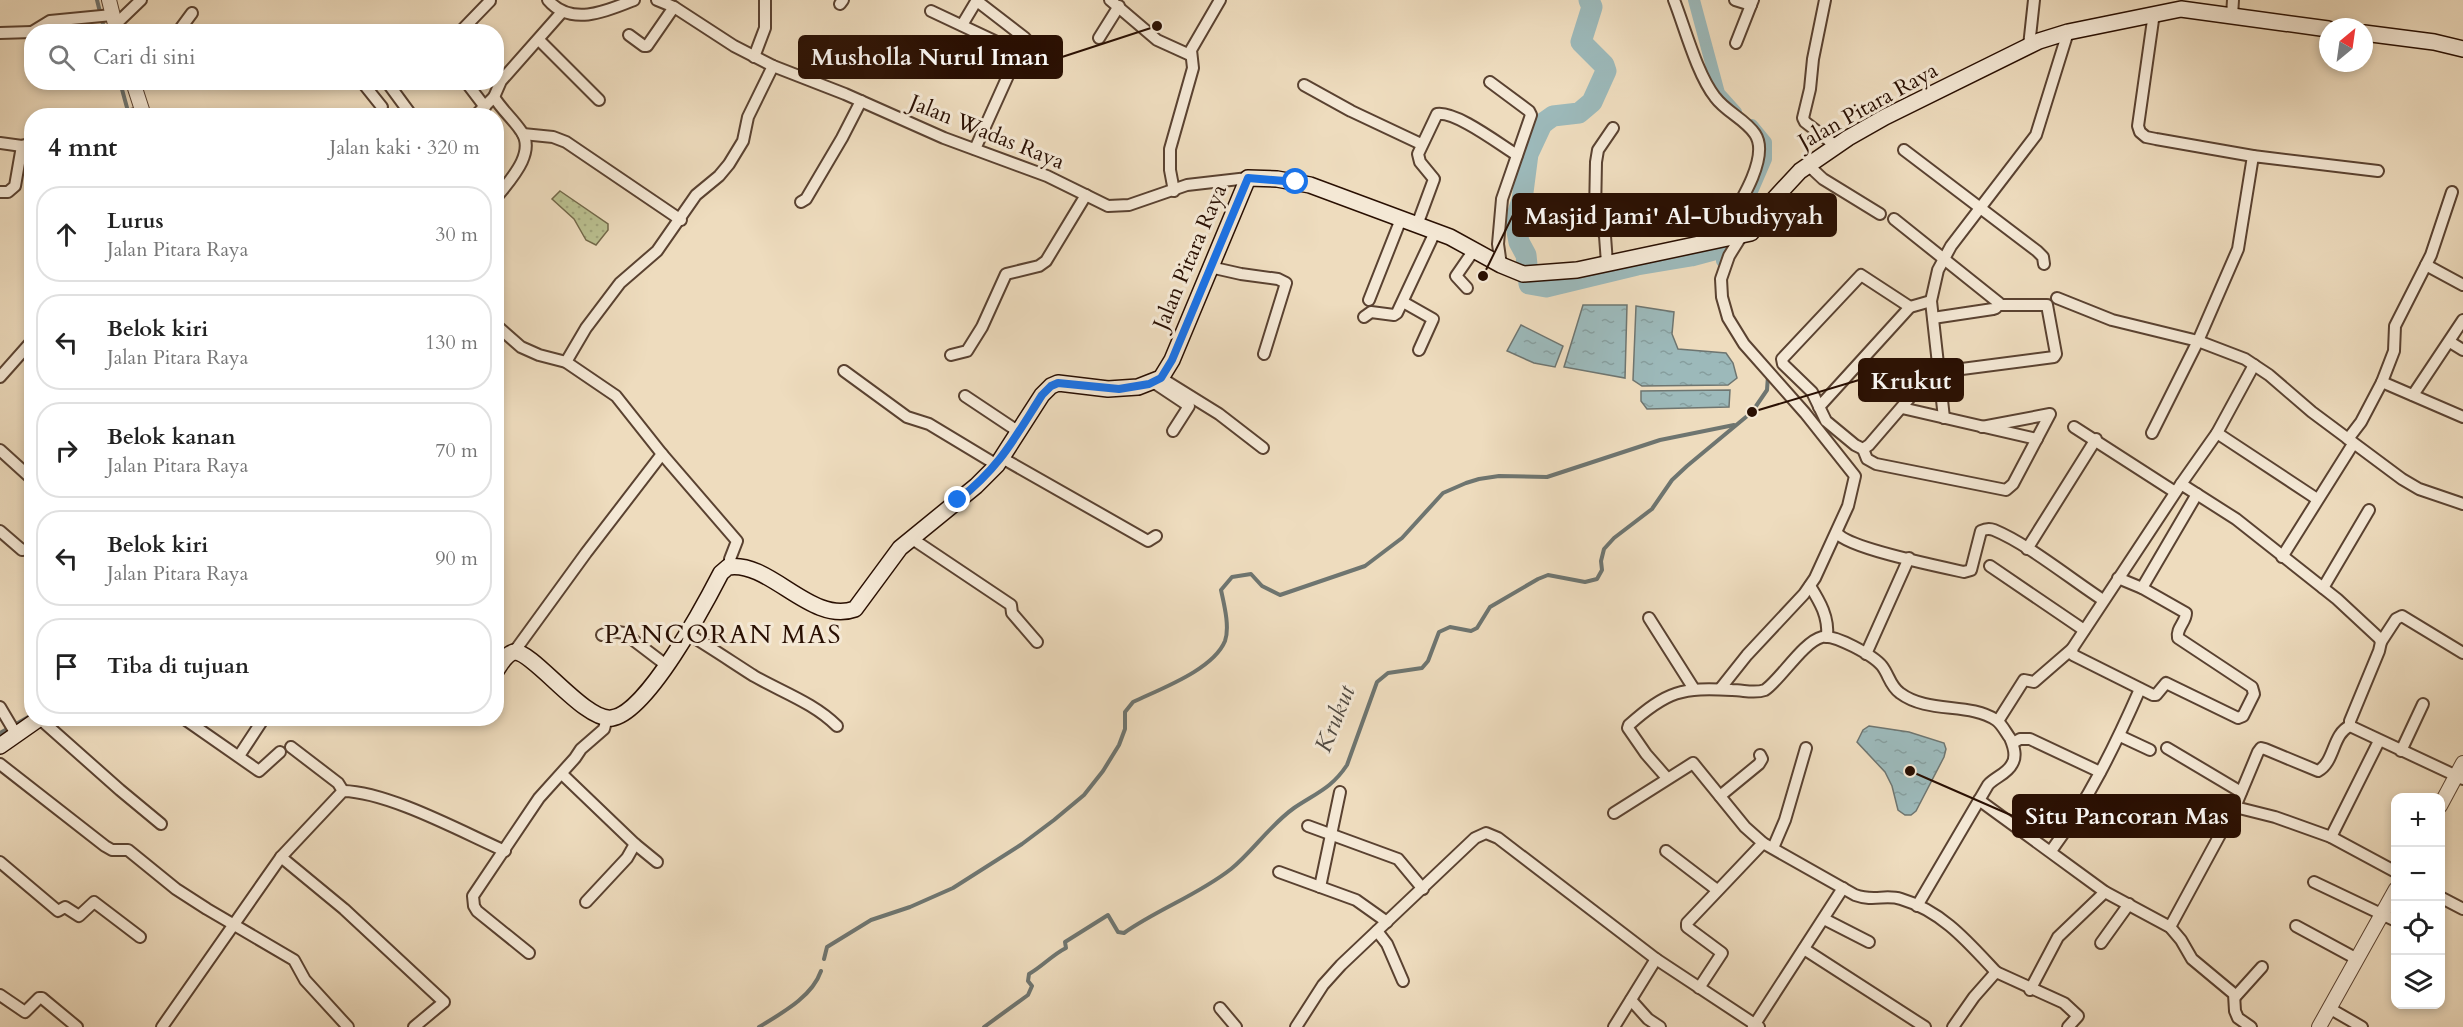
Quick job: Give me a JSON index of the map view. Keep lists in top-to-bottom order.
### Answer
{
  "streets": {
    "main road": ["Jalan Pitara Raya"],
    "street": ["Jalan Wadas Raya"]
  },
  "crossings": [
    ["Jalan Pitara Raya", "Jalan Wadas Raya"]
  ],
  "districts": ["PANCORAN MAS"],
  "water": ["Krukut"],
  "places": [
    "Musholla Nurul Iman",
    "Masjid Jami' Al-Ubudiyyah",
    "Krukut",
    "Situ Pancoran Mas"
  ],
  "north": "top right",
  "page": {
    "search": "Cari di sini",
    "heading": ["4 mnt", "Jalan kaki · 320 m"],
    "list": [
      ["Lurus", "Jalan Pitara Raya", "30 m"],
      ["Belok kiri", "Jalan Pitara Raya", "130 m"],
      ["Belok kanan", "Jalan Pitara Raya", "70 m"],
      ["Belok kiri", "Jalan Pitara Raya", "90 m"],
      "Tiba di tujuan"
    ],
    "map_buttons": ["+", "−"]
  }
}
